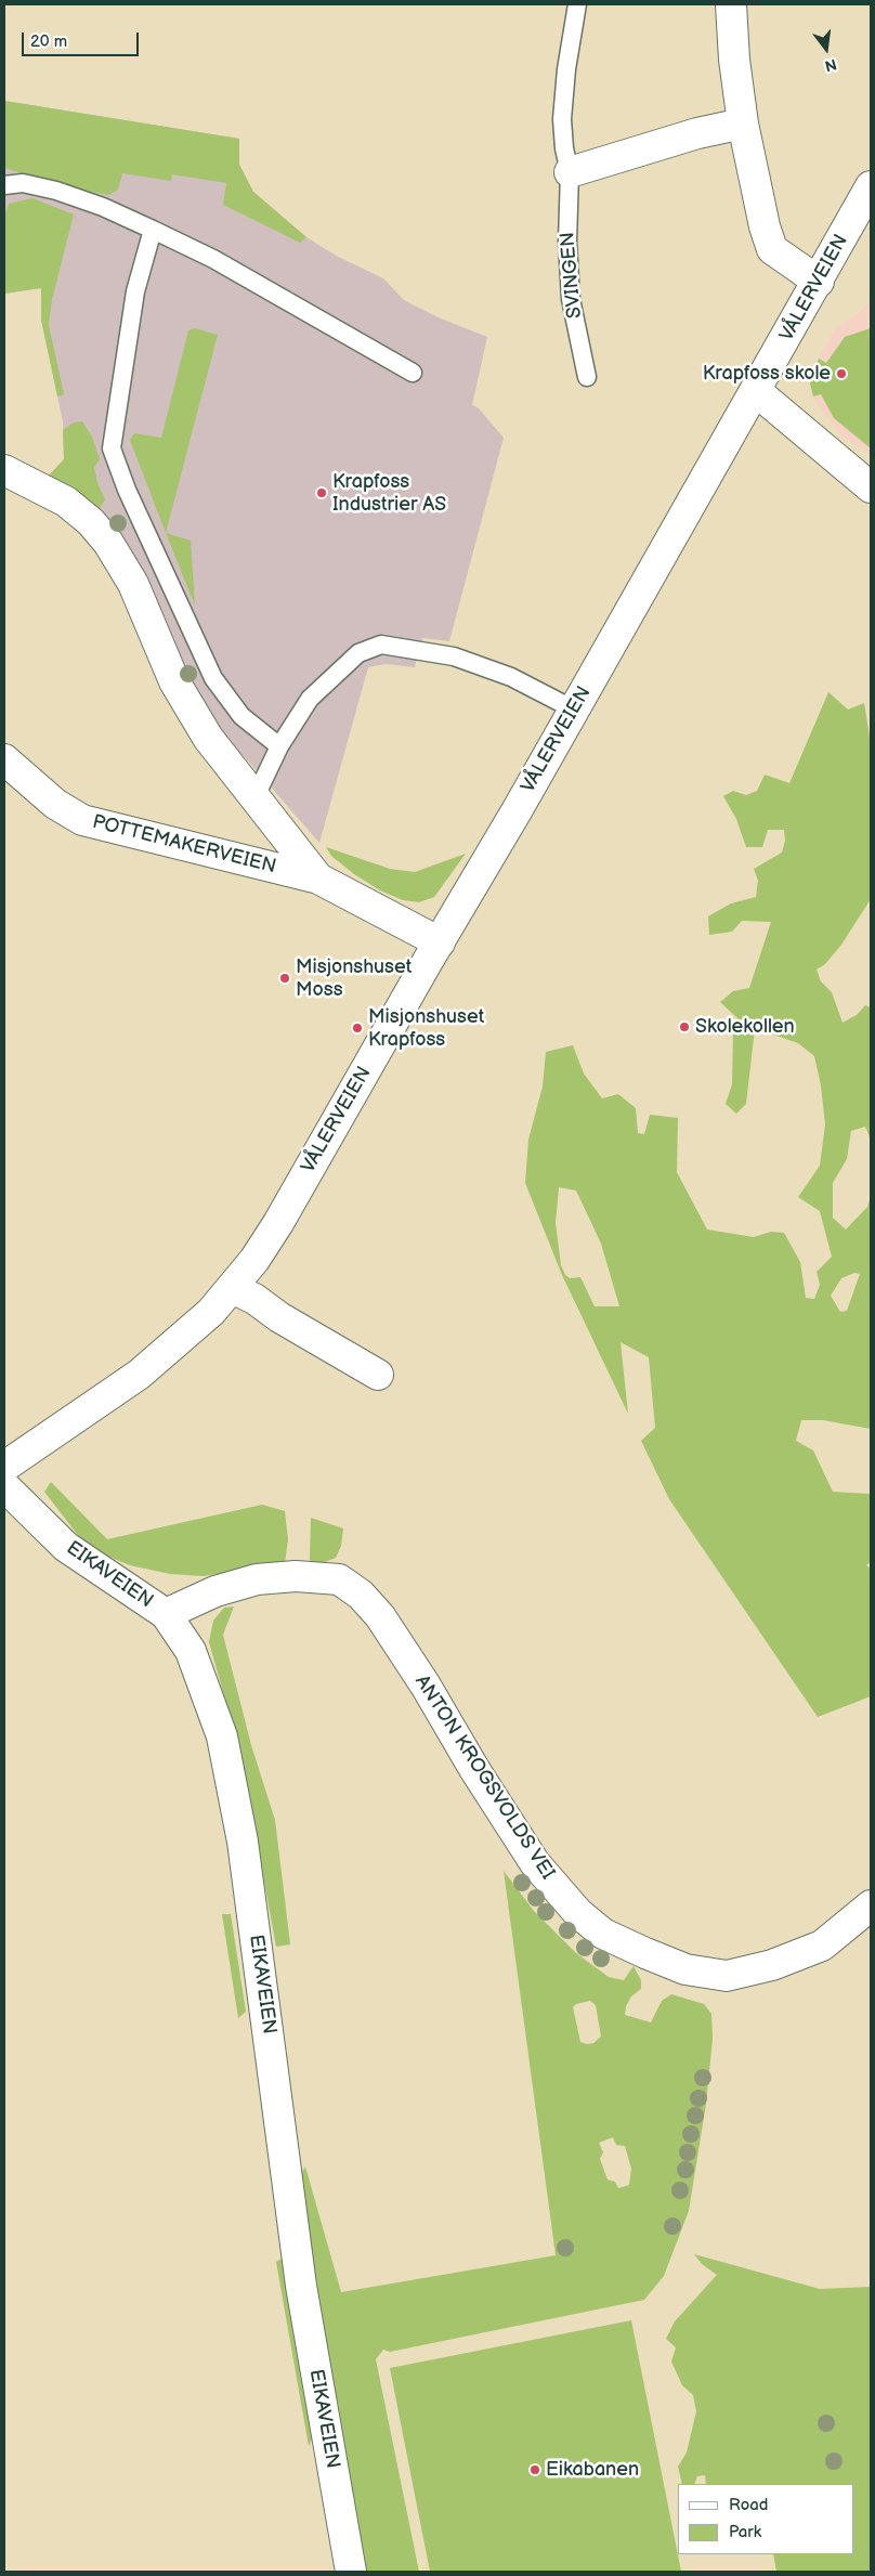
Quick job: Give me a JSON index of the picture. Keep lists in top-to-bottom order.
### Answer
{
  "streets": {
    "street": [
      "VÅLERVEIEN",
      "POTTEMAKERVEIEN",
      "EIKAVEIEN",
      "ANTON KROGSVOLDS VEI"
    ],
    "lane": ["SVINGEN"]
  },
  "crossings": [
    ["EIKAVEIEN", "ANTON KROGSVOLDS VEI"]
  ],
  "places": [
    "Krapfoss skole",
    "Krapfoss Industrier AS",
    "Misjonshuset Moss",
    "Skolekollen",
    "Misjonshuset Krapfoss",
    "Eikabanen"
  ],
  "legend": ["Road", "Park"],
  "scale_bar": "20 m",
  "north": "bottom"
}
